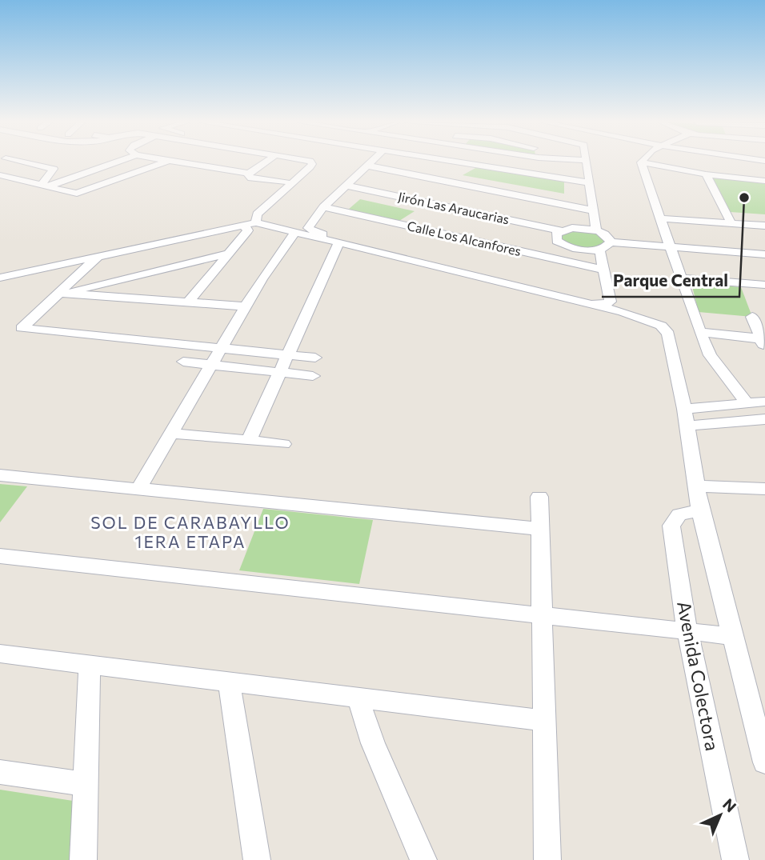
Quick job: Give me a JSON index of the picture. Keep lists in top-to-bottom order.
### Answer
{
  "streets": {
    "street": ["Jirón Las Araucarias", "Calle Los Alcanfores", "Avenida Colectora"]
  },
  "districts": ["SOL DE CARABAYLLO 1ERA ETAPA"],
  "places": ["Parque Central"],
  "north": "top right"
}
